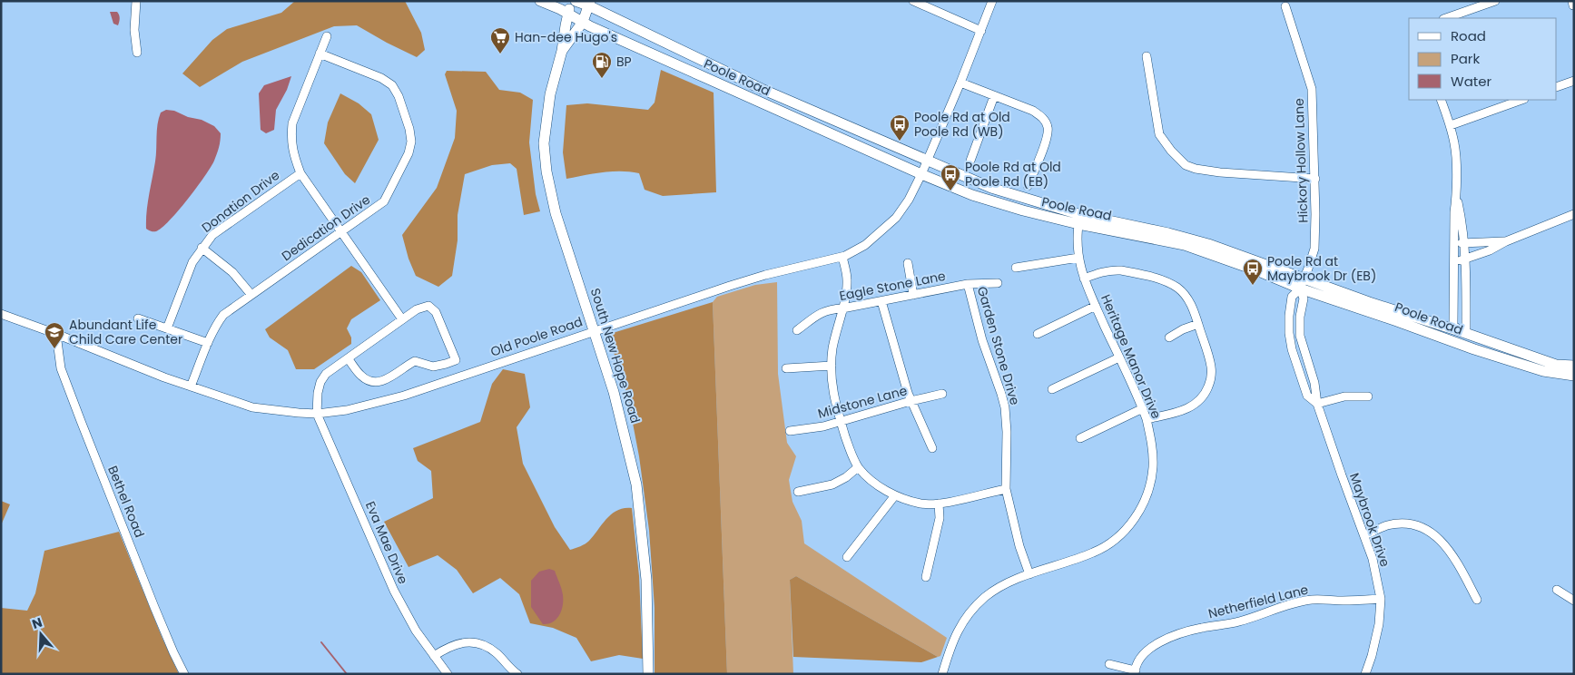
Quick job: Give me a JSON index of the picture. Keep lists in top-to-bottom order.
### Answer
{
  "streets": {
    "main road": ["Poole Road", "South New Hope Road"],
    "street": [
      "Hickory Hollow Lane",
      "Donation Drive",
      "Dedication Drive",
      "Eagle Stone Lane",
      "Old Poole Road",
      "Garden Stone Drive",
      "Heritage Manor Drive",
      "Midstone Lane",
      "Bethel Road",
      "Maybrook Drive",
      "Eva Mae Drive",
      "Netherfield Lane"
    ]
  },
  "crossings": [
    ["Poole Road", "Hickory Hollow Lane"],
    ["Poole Road", "Old Poole Road"],
    ["Poole Road", "South New Hope Road"],
    ["Poole Road", "Heritage Manor Drive"],
    ["Poole Road", "Maybrook Drive"],
    ["Hickory Hollow Lane", "Maybrook Drive"],
    ["Donation Drive", "Dedication Drive"],
    ["Dedication Drive", "Old Poole Road"],
    ["Eagle Stone Lane", "Garden Stone Drive"],
    ["Old Poole Road", "South New Hope Road"],
    ["Old Poole Road", "Bethel Road"],
    ["Old Poole Road", "Eva Mae Drive"],
    ["Garden Stone Drive", "Heritage Manor Drive"],
    ["Maybrook Drive", "Netherfield Lane"]
  ],
  "places": {
    "supermarket": ["Han-dee Hugo's"],
    "fuel station": ["BP"],
    "bus stop": ["Poole Rd at Old Poole Rd (WB)", "Poole Rd at Old Poole Rd (EB)", "Poole Rd at Maybrook Dr (EB)"],
    "school or university": ["Abundant Life Child Care Center"]
  },
  "legend": ["Road", "Park", "Water"],
  "north": "top"
}
